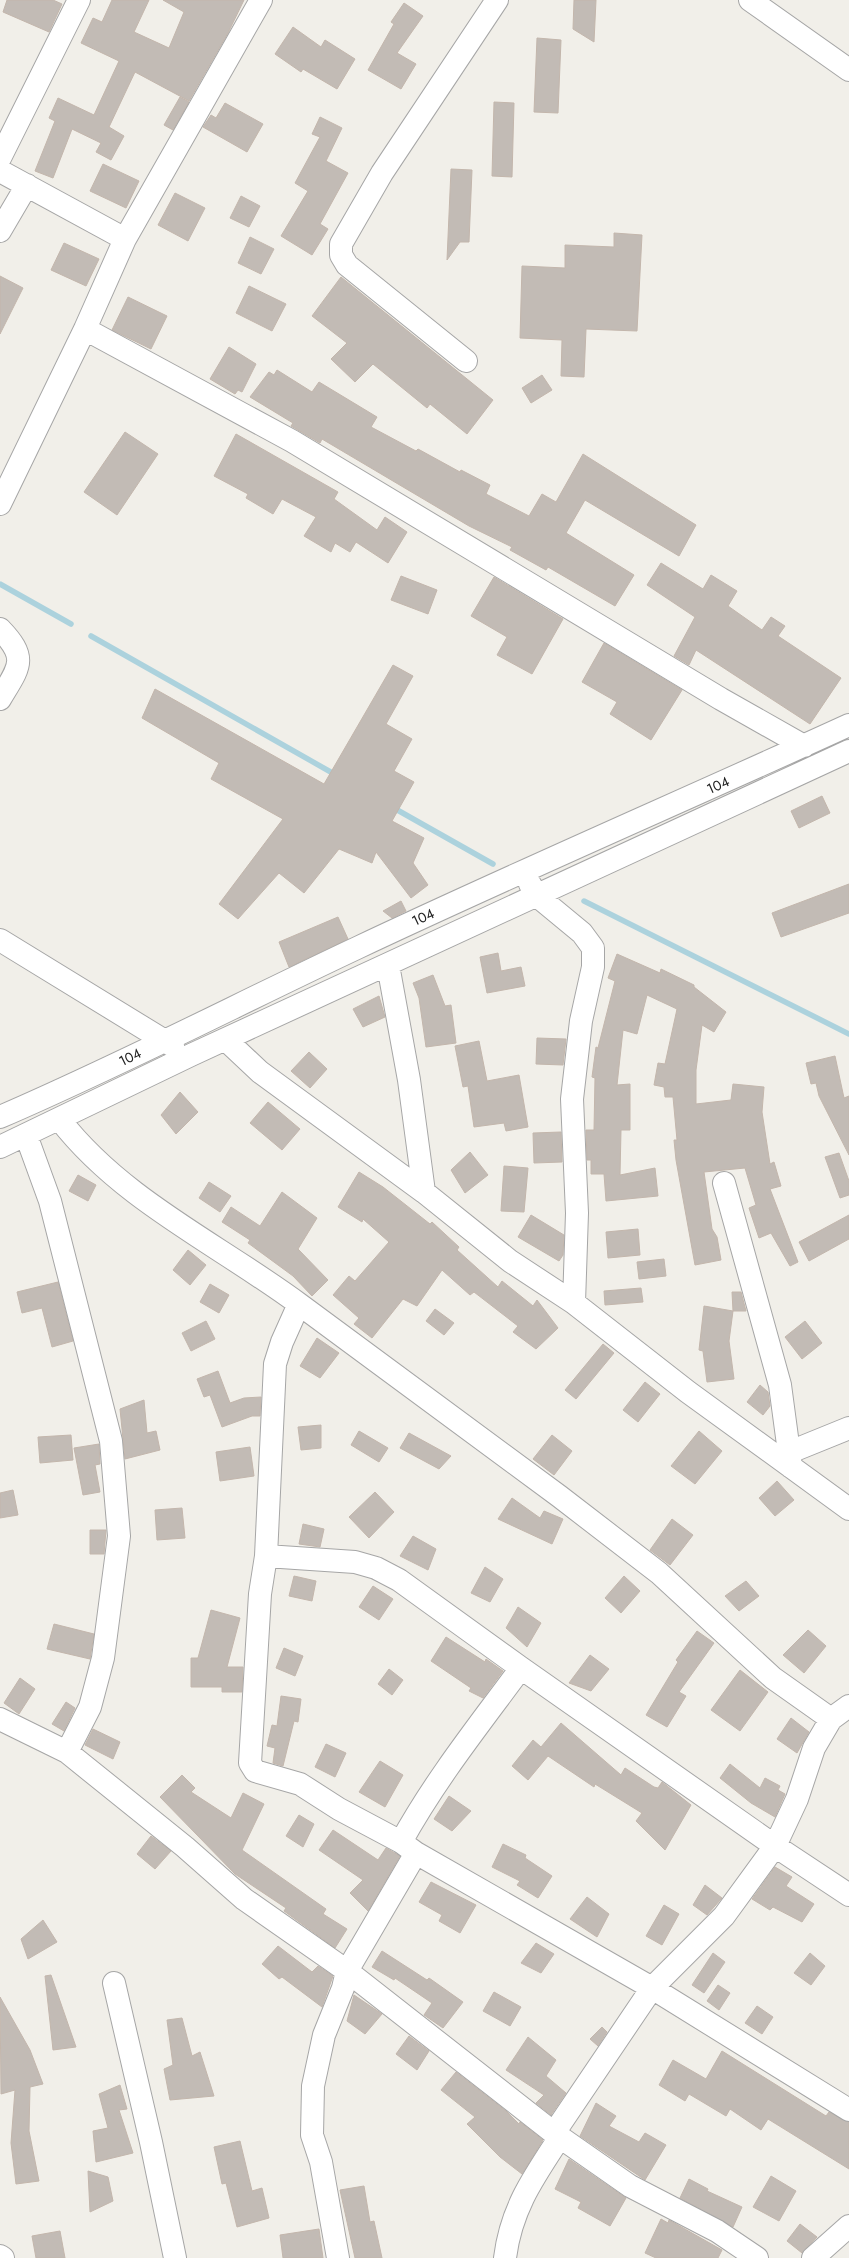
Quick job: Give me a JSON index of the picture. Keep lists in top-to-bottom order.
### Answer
{
  "streets": {
    "street": ["104"]
  }
}
